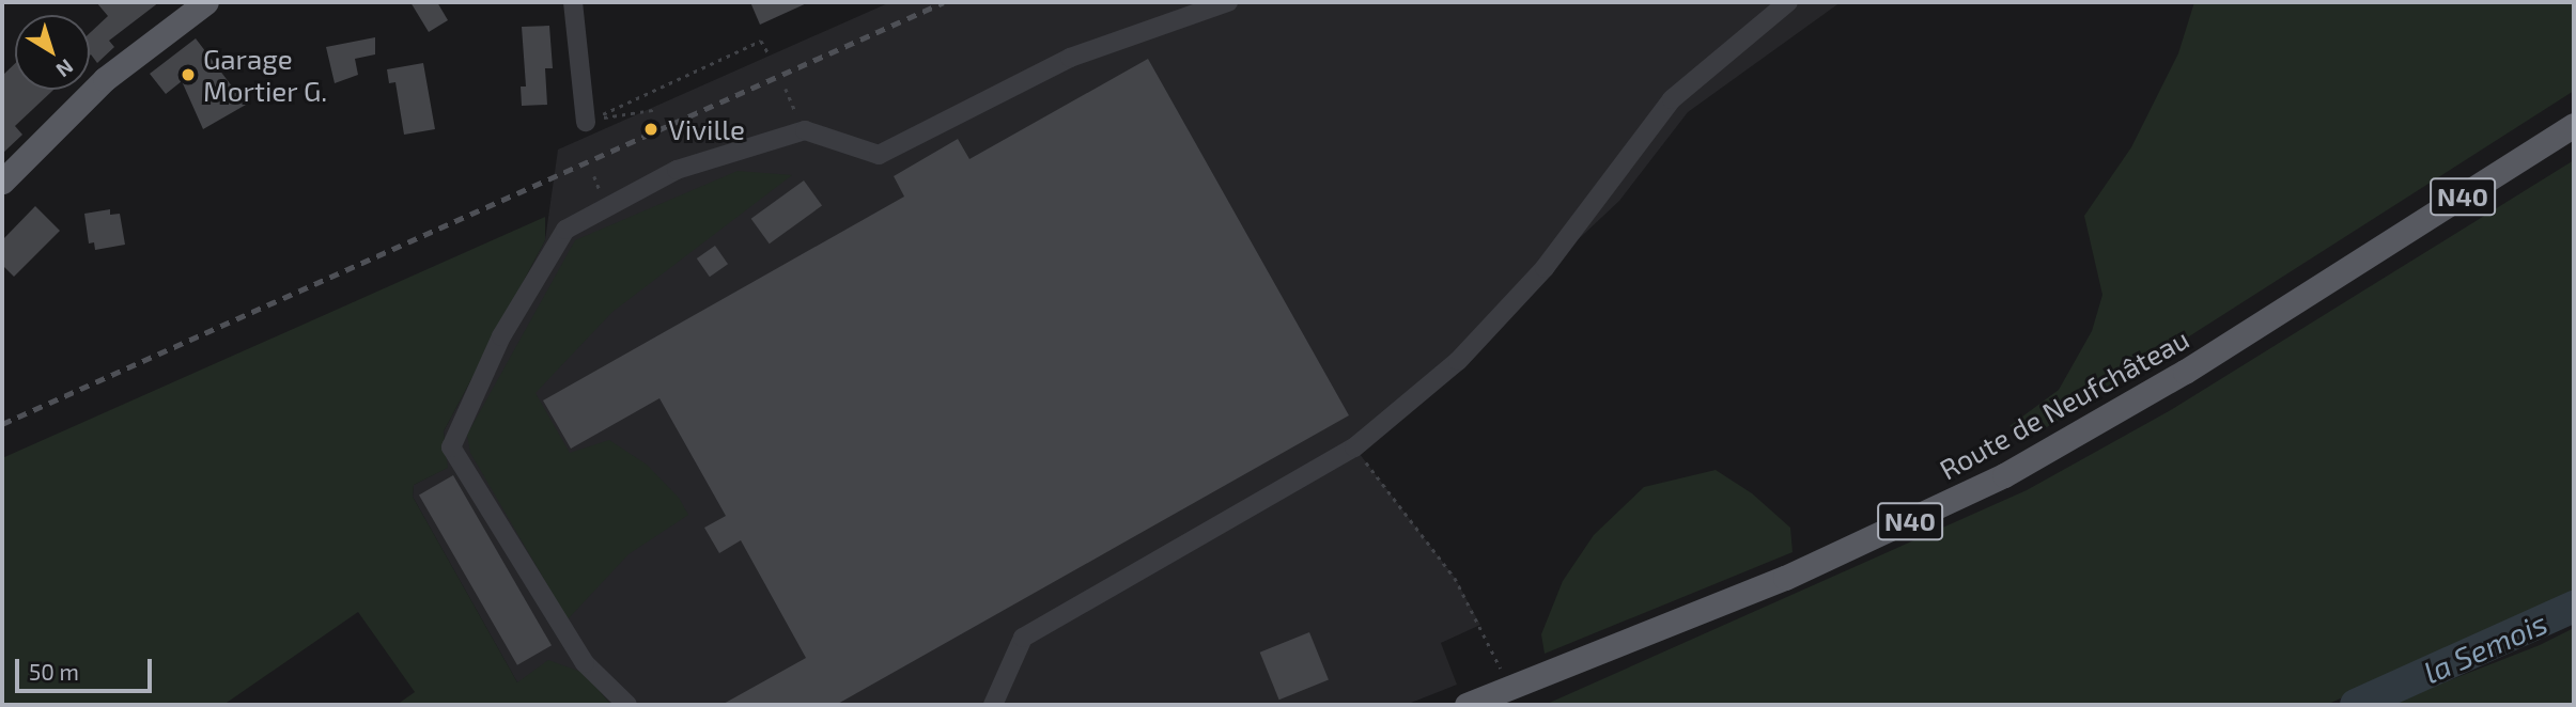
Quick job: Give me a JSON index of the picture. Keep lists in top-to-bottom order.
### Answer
{
  "streets": {
    "main road": ["N40", "Route de Neufchâteau"]
  },
  "water": ["la Semois"],
  "places": ["Garage Mortier G.", "Viville"],
  "scale_bar": "50 m",
  "north": "bottom right"
}
